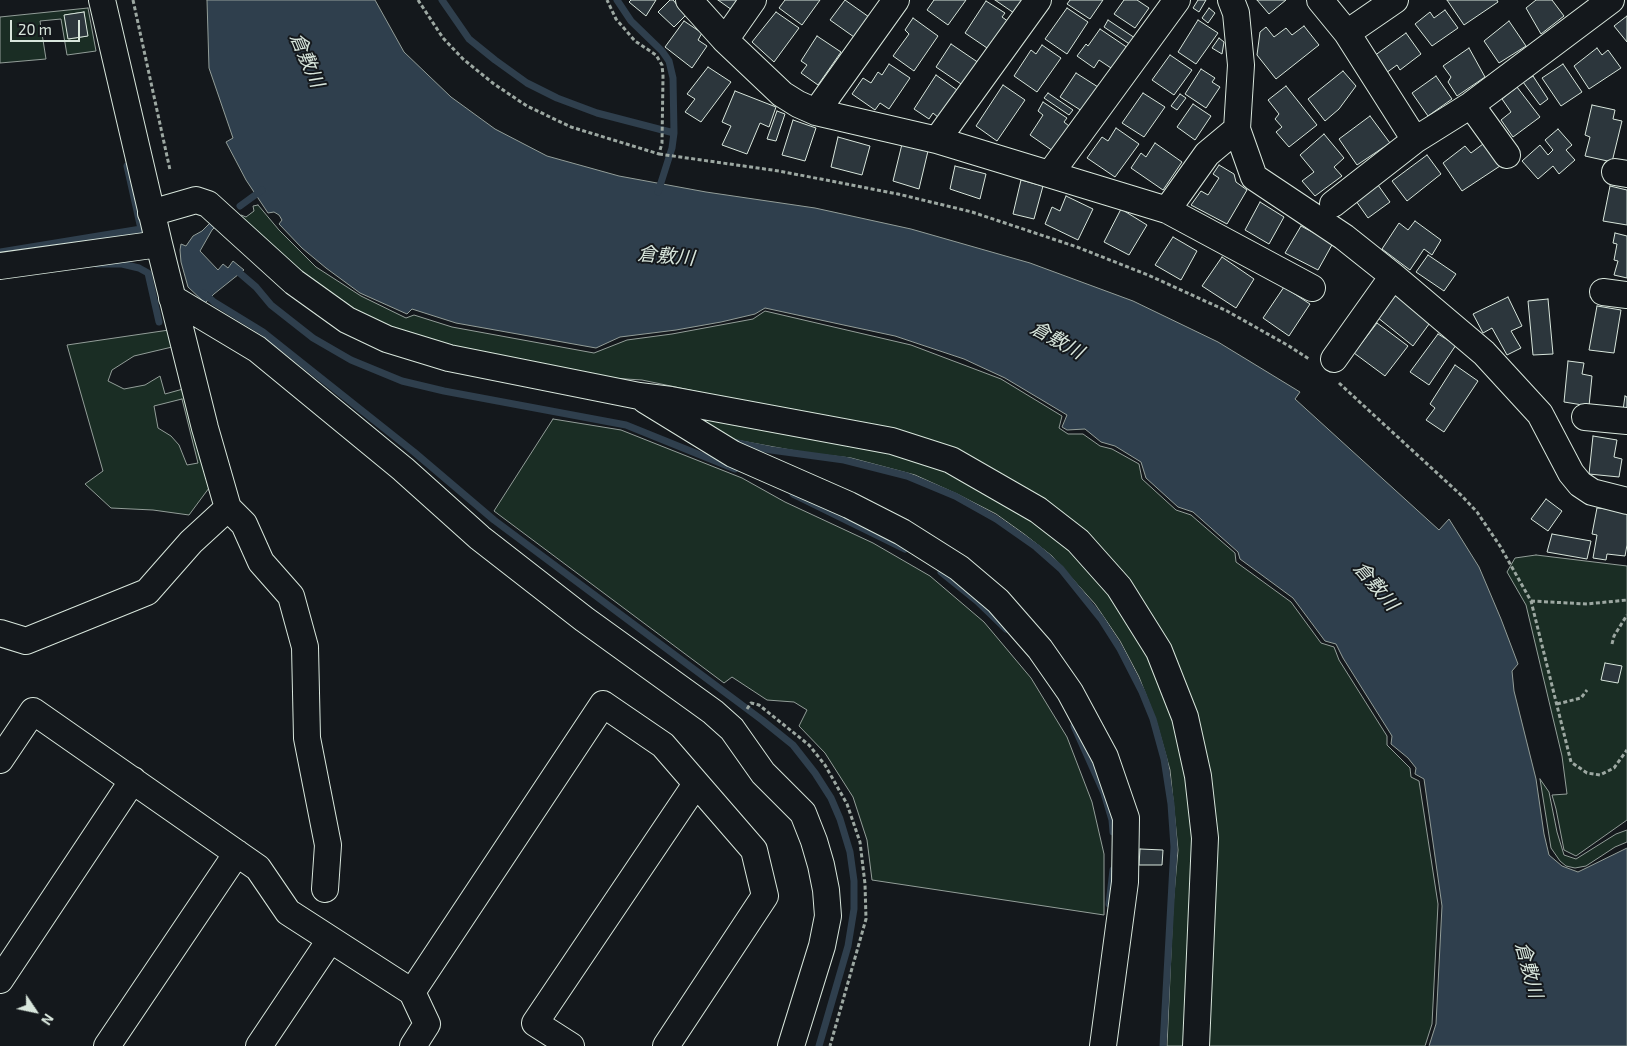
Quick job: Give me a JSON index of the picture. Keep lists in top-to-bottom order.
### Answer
{
  "water": ["倉敷川"],
  "scale_bar": "20 m",
  "north": "bottom right"
}
